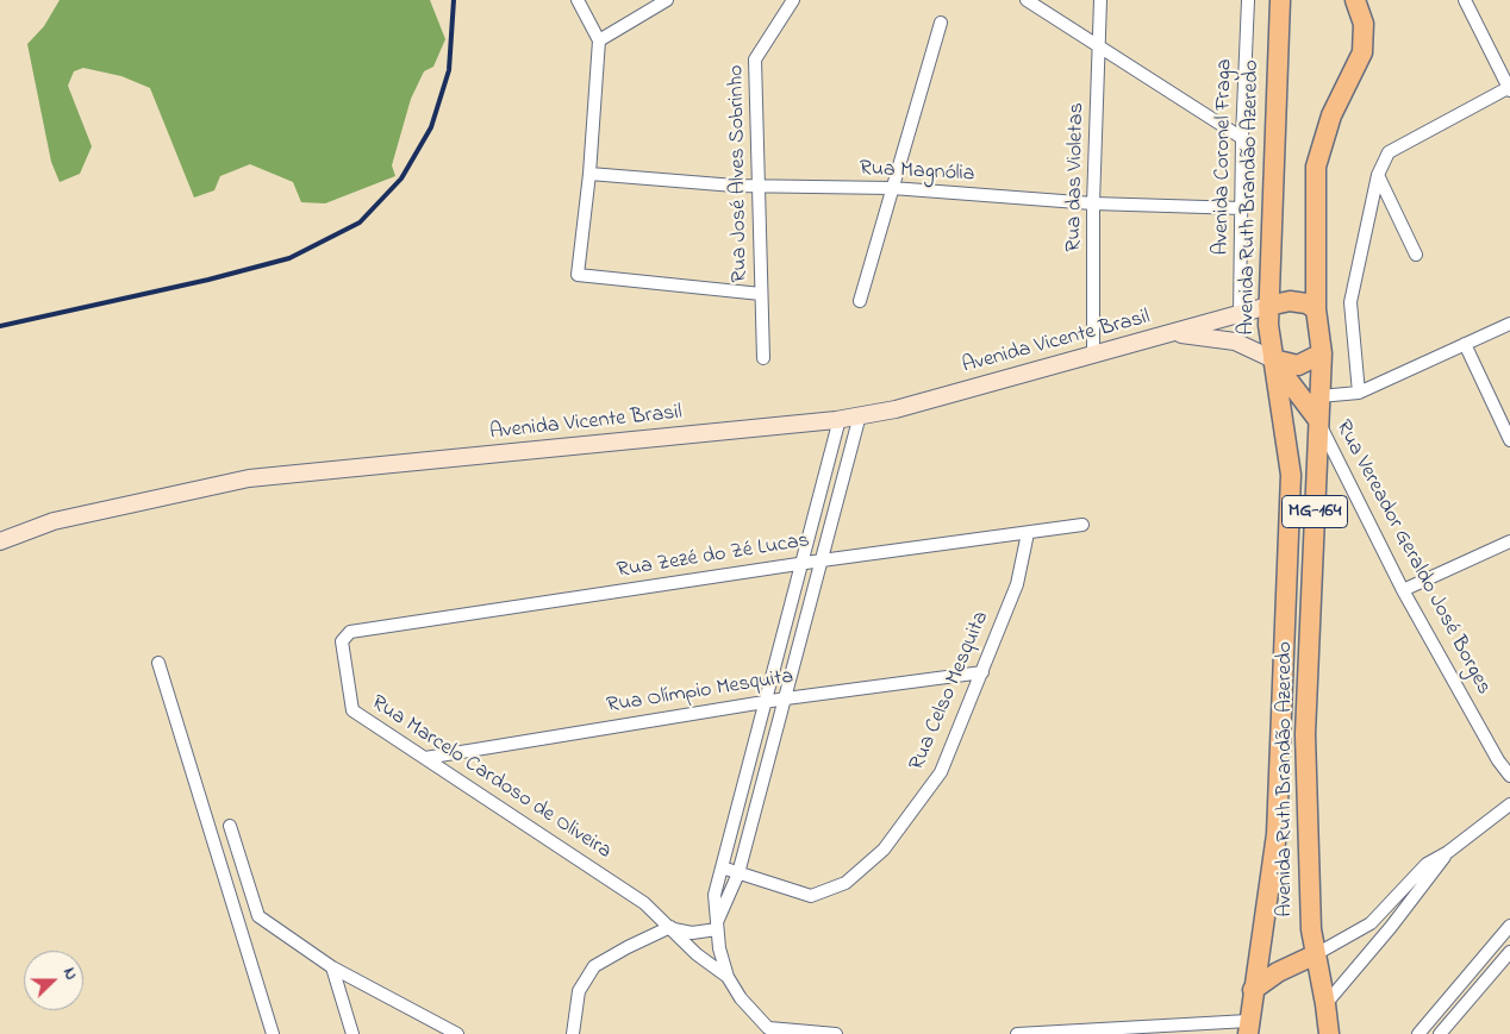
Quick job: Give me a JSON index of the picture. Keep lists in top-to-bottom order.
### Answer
{
  "streets": {
    "main road": ["Avenida Ruth Brandão Azeredo", "MG-164"],
    "street": [
      "Avenida Coronel Fraga",
      "Rua Magnólia",
      "Rua José Alves Sobrinho",
      "Rua das Violetas",
      "Avenida Vicente Brasil",
      "Rua Zezé do Zé Lucas",
      "Rua Vereador Geraldo José Borges",
      "Rua Celso Mesquita",
      "Rua Olímpio Mesquita",
      "Rua Marcelo Cardoso de Oliveira"
    ]
  },
  "crossings": [
    ["Avenida Coronel Fraga", "Rua Magnólia"],
    ["Avenida Coronel Fraga", "Avenida Vicente Brasil"],
    ["Rua Magnólia", "Rua José Alves Sobrinho"],
    ["Rua Magnólia", "Rua das Violetas"],
    ["Rua das Violetas", "Avenida Vicente Brasil"],
    ["Avenida Ruth Brandão Azeredo", "Avenida Vicente Brasil"],
    ["Avenida Ruth Brandão Azeredo", "Rua Vereador Geraldo José Borges"],
    ["Rua Zezé do Zé Lucas", "Rua Celso Mesquita"],
    ["Rua Zezé do Zé Lucas", "Rua Marcelo Cardoso de Oliveira"],
    ["Rua Celso Mesquita", "Rua Olímpio Mesquita"],
    ["Rua Olímpio Mesquita", "Rua Marcelo Cardoso de Oliveira"]
  ],
  "north": "right"
}
